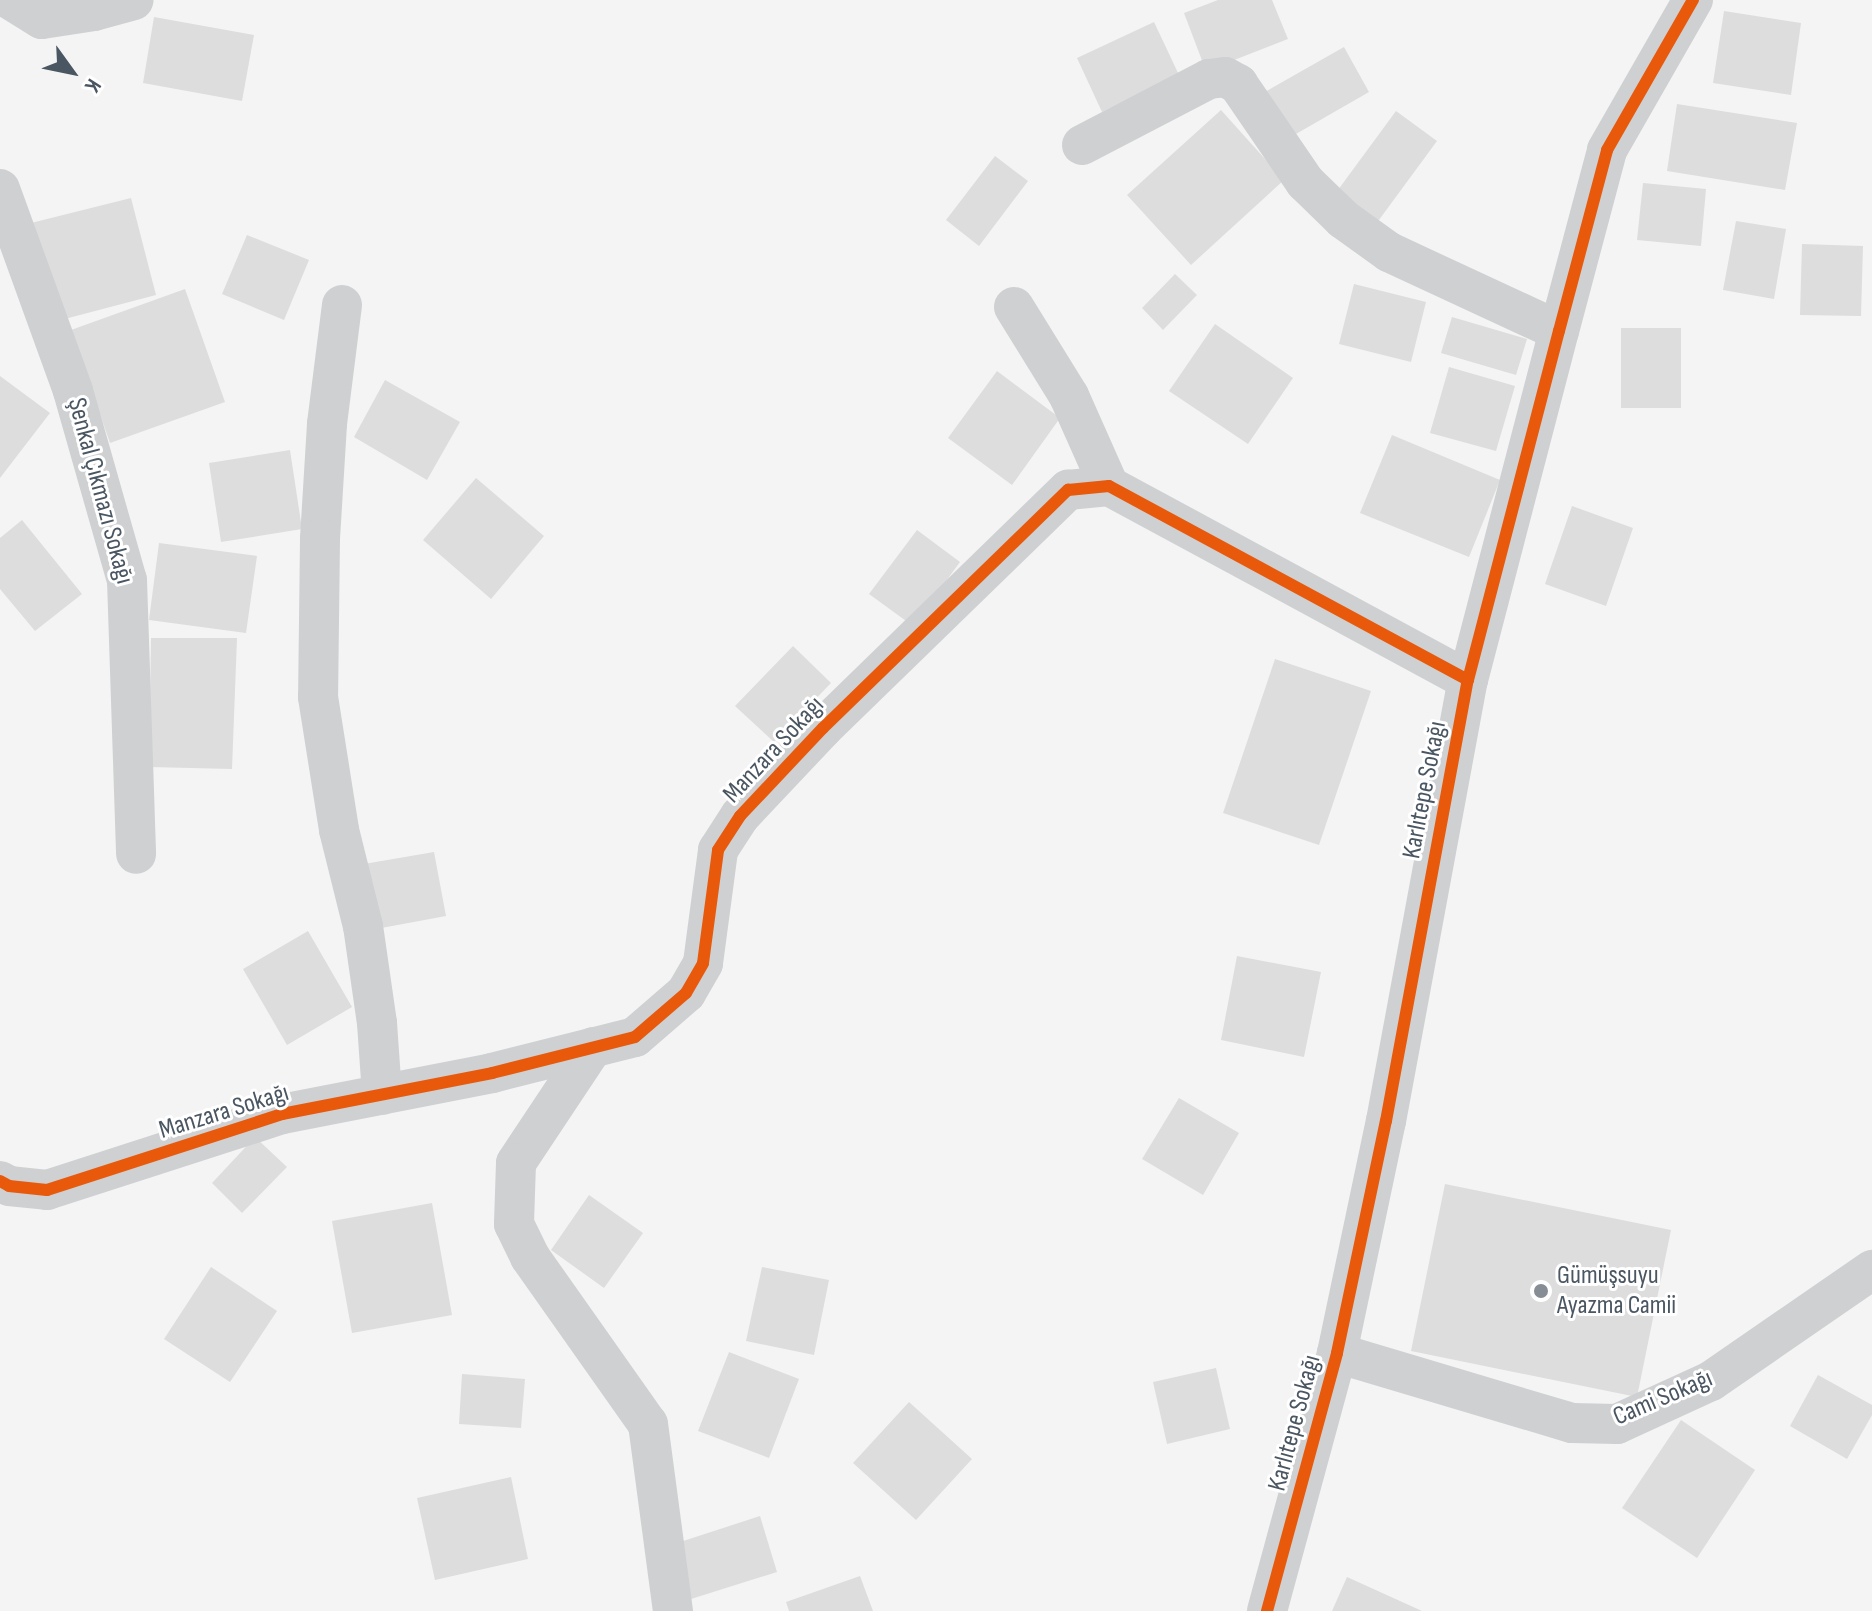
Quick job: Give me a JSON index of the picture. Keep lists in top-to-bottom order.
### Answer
{
  "streets": {
    "street": [
      "Şenkal Çıkmazı Sokağı",
      "Manzara Sokağı",
      "Karlıtepe Sokağı",
      "Cami Sokağı"
    ]
  },
  "crossings": [
    ["Karlıtepe Sokağı", "Cami Sokağı"]
  ],
  "places": ["Gümüşsuyu Ayazma Camii"],
  "north": "bottom right"
}
